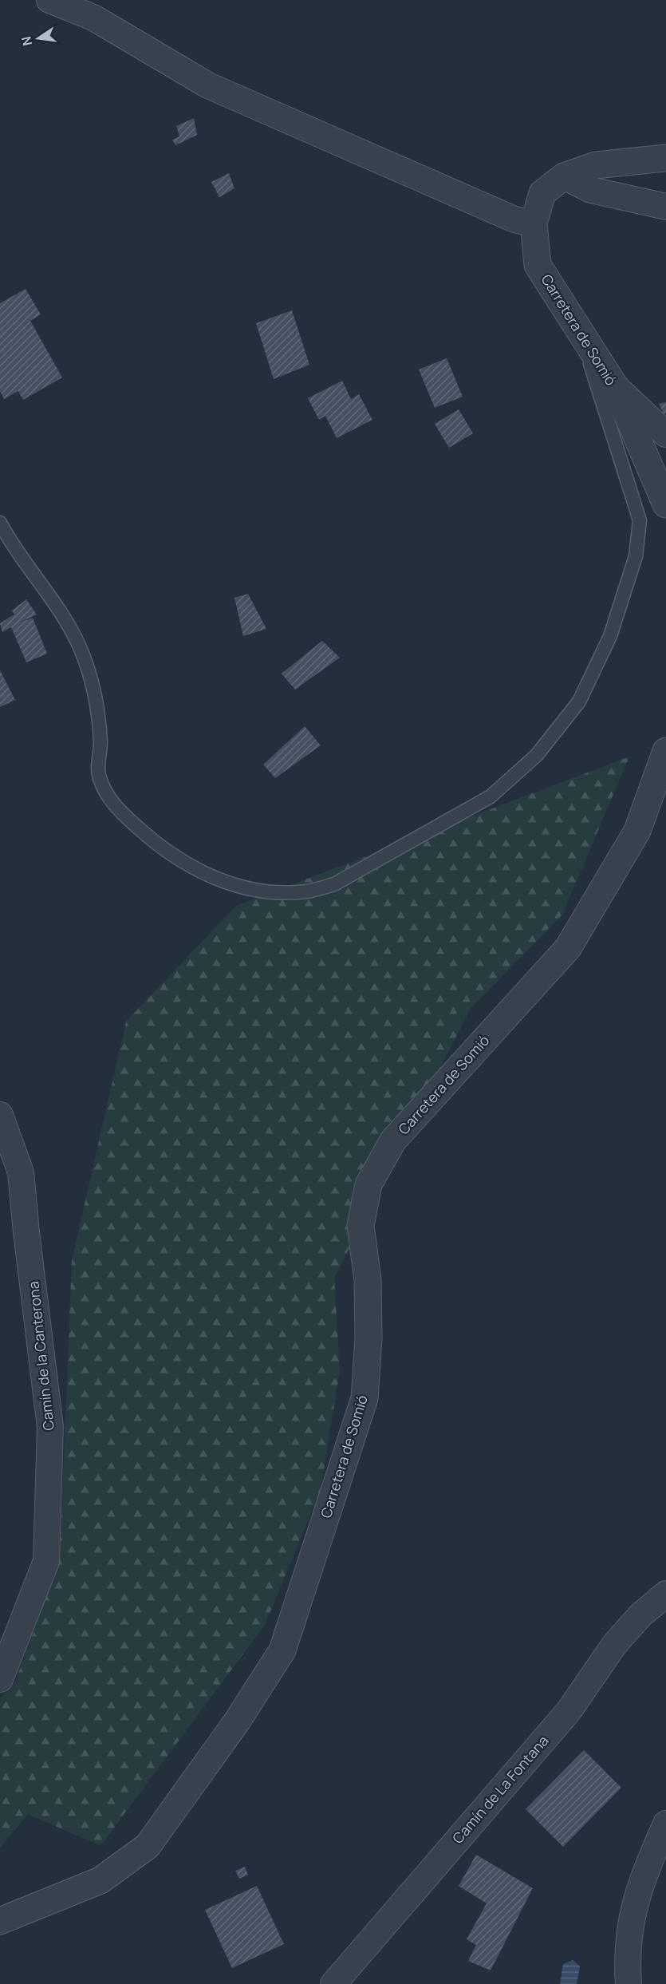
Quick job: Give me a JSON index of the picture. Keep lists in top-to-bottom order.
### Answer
{
  "streets": {
    "street": ["Carretera de Somió", "Camín de la Canterona", "Camín de La Fontana"]
  },
  "north": "left"
}
